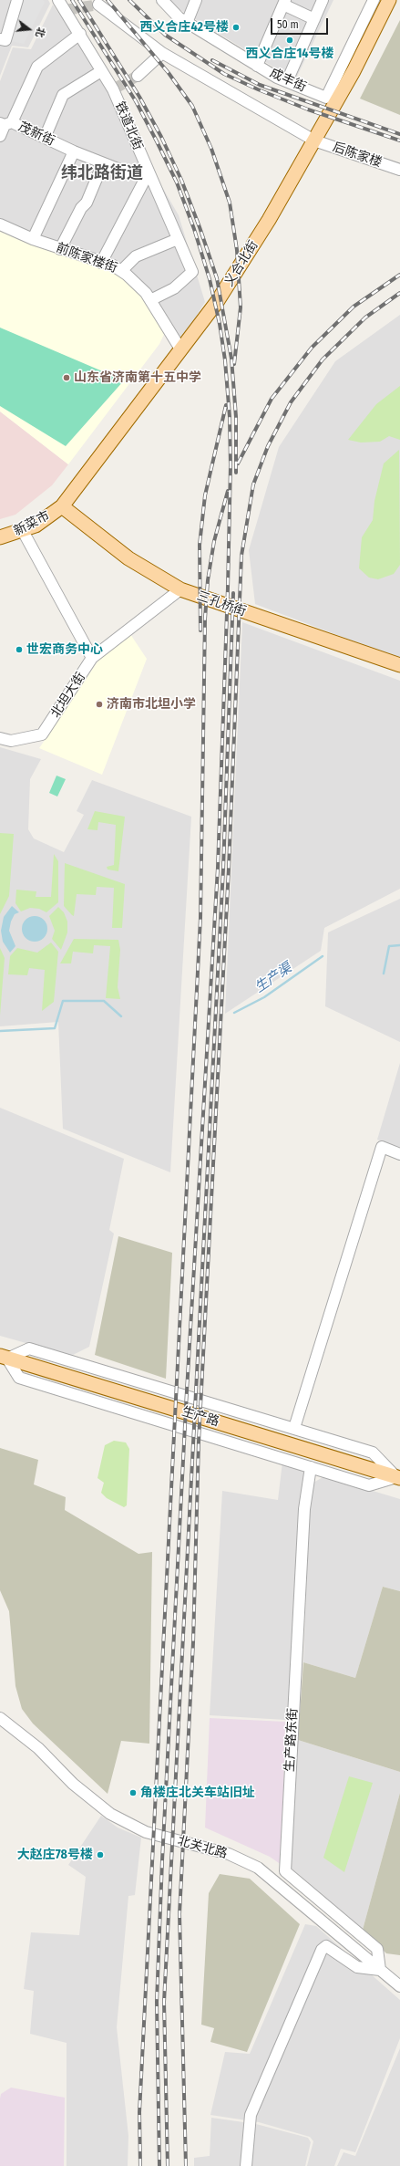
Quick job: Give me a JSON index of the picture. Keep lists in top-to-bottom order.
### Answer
{
  "streets": {
    "main road": [
      "义合北街",
      "新菜市",
      "三孔桥街",
      "生产路"
    ],
    "street": [
      "成丰街",
      "铁道北街",
      "茂新街",
      "后陈家楼",
      "前陈家楼街",
      "北坦大街",
      "生产路东街",
      "北关北路"
    ]
  },
  "crossings": [
    ["铁道北街", "茂新街"],
    ["铁道北街", "前陈家楼街"],
    ["后陈家楼", "义合北街"],
    ["前陈家楼街", "义合北街"],
    ["义合北街", "新菜市"],
    ["义合北街", "三孔桥街"],
    ["新菜市", "三孔桥街"],
    ["三孔桥街", "北坦大街"],
    ["生产路东街", "北关北路"]
  ],
  "districts": ["纬北路街道"],
  "water": ["生产渠"],
  "places": [
    "西义合庄42号楼",
    "西义合庄14号楼",
    "山东省济南第十五中学",
    "世宏商务中心",
    "济南市北坦小学",
    "角楼庄北关车站旧址",
    "大赵庄78号楼"
  ],
  "scale_bar": "50 m",
  "north": "right"
}
